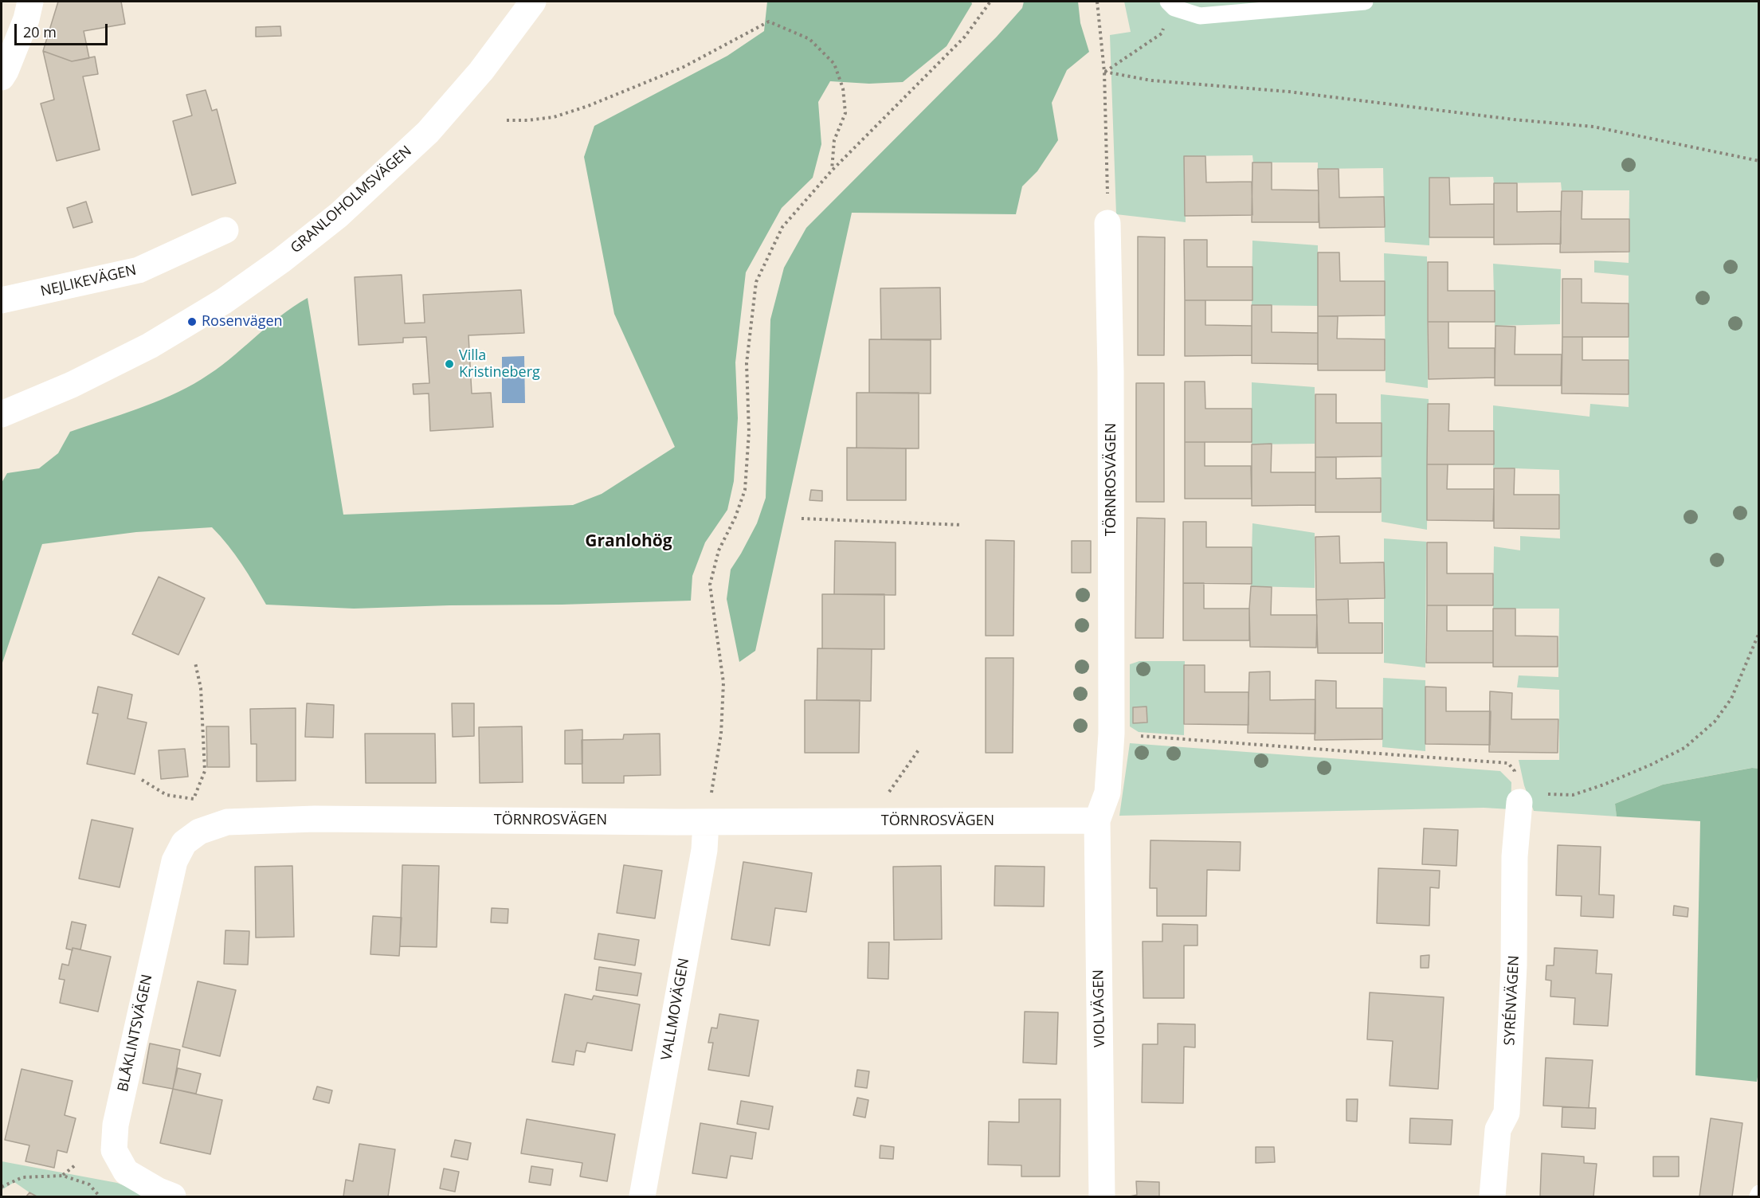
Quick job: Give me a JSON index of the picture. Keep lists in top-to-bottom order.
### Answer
{
  "streets": {
    "street": [
      "GRANLOHOLMSVÄGEN",
      "NEJLIKEVÄGEN",
      "TÖRNROSVÄGEN",
      "SYRÉNVÄGEN",
      "VIOLVÄGEN",
      "VALLMOVÄGEN",
      "BLÅKLINTSVÄGEN"
    ]
  },
  "crossings": [
    ["TÖRNROSVÄGEN", "VIOLVÄGEN"],
    ["TÖRNROSVÄGEN", "VALLMOVÄGEN"],
    ["TÖRNROSVÄGEN", "BLÅKLINTSVÄGEN"]
  ],
  "districts": ["Granlohög"],
  "places": ["Rosenvägen", "Villa Kristineberg"],
  "scale_bar": "20 m"
}
